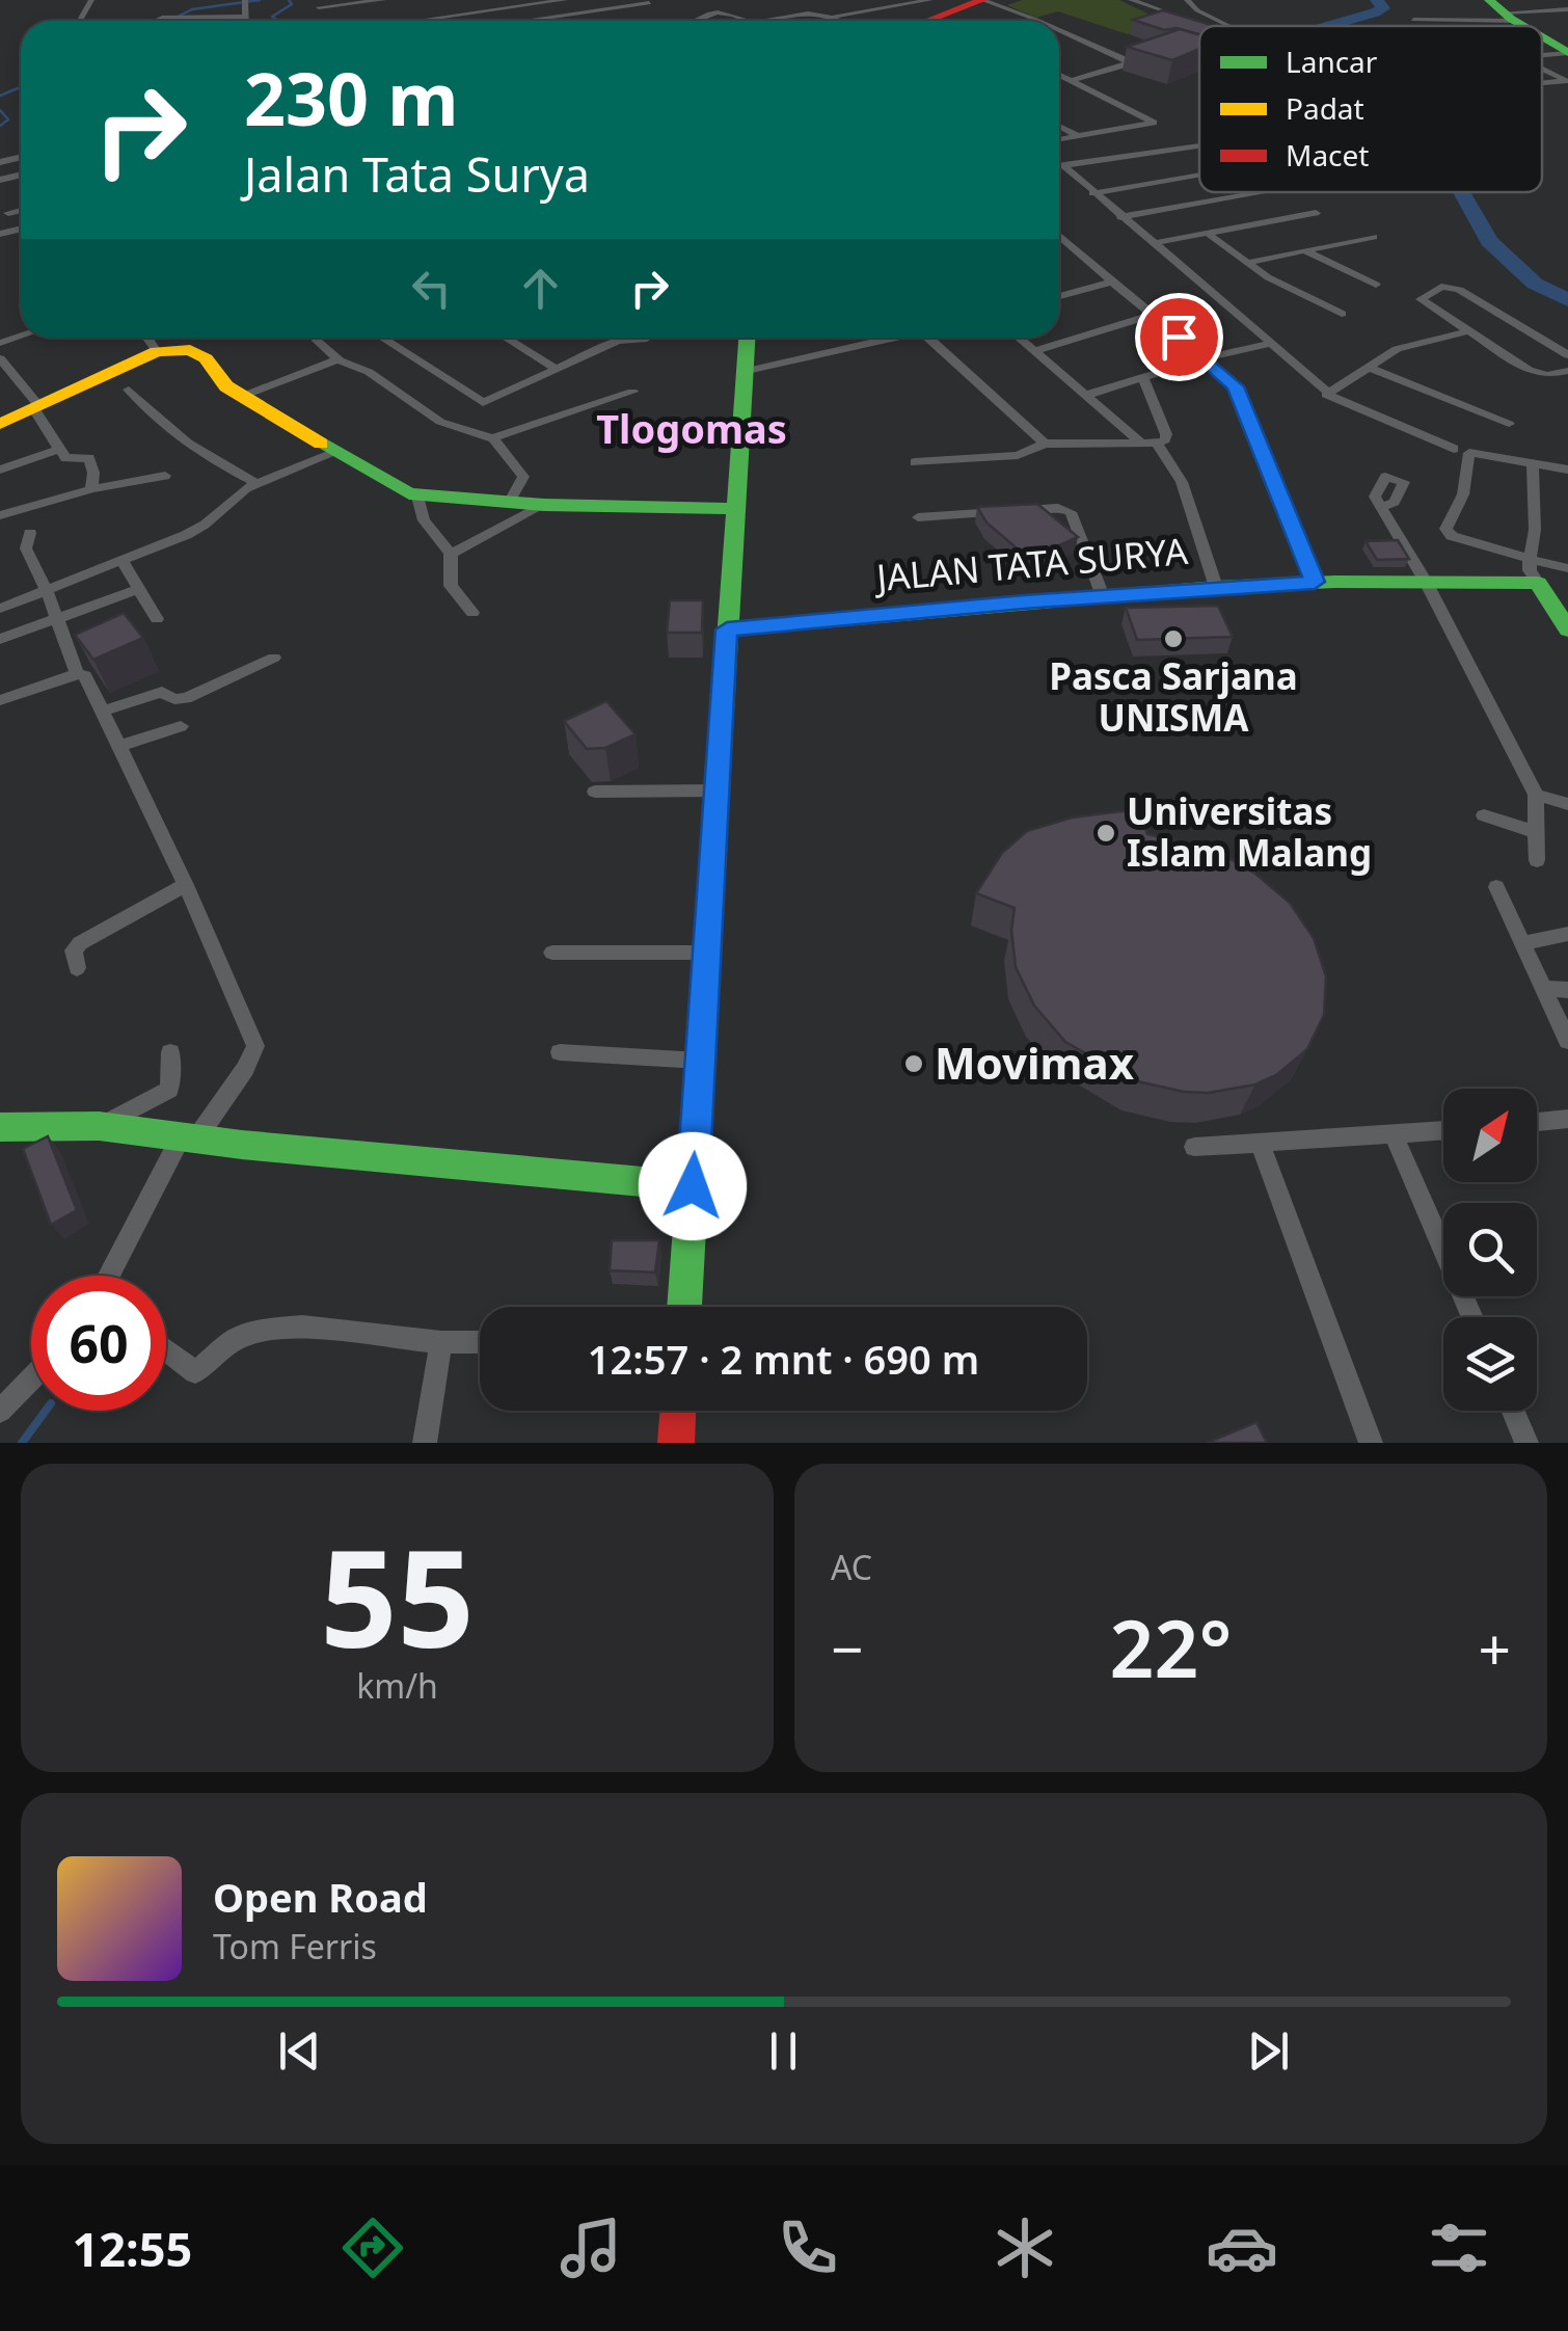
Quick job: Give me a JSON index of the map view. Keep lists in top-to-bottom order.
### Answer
{
  "streets": {
    "main road": ["JALAN TATA SURYA"]
  },
  "districts": ["Tlogomas"],
  "places": ["Pasca Sarjana UNISMA", "Universitas Islam Malang", "Movimax"],
  "legend": ["Lancar", "Padat", "Macet"],
  "north": "top right",
  "page": {
    "turn": ["230 m", "Jalan Tata Surya"],
    "limit": "60",
    "trip": "12:57 · 2 mnt · 690 m",
    "tile": [
      ["55", "km/h"],
      "AC"
    ],
    "heat": ["−", "22°", "+"],
    "song": ["Open Road", "Tom Ferris"],
    "tabs": "12:55"
  }
}
